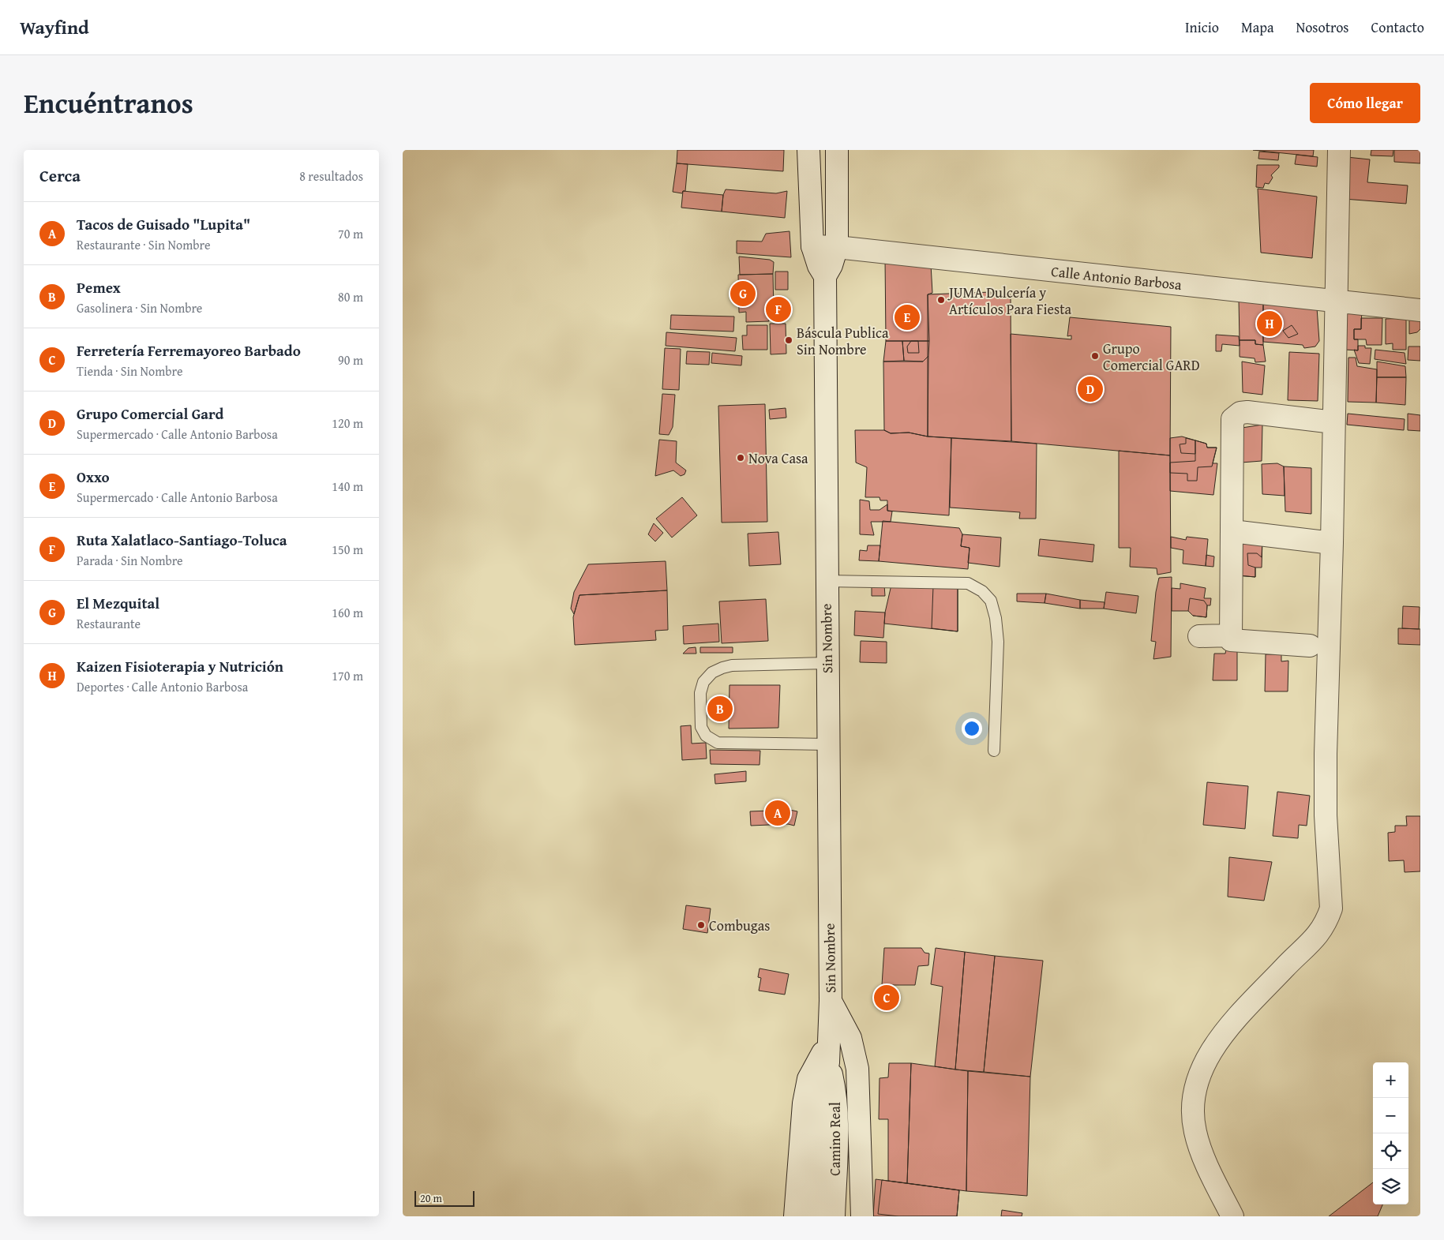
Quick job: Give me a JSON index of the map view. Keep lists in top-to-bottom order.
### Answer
{
  "streets": {
    "street": ["Calle Antonio Barbosa", "Sin Nombre", "Camino Real"]
  },
  "crossings": [
    ["Sin Nombre", "Camino Real"]
  ],
  "places": [
    "JUMA Dulcería y Artículos Para Fiesta",
    "Báscula Publica Sin Nombre",
    "Grupo Comercial GARD",
    "Nova Casa",
    "Combugas"
  ],
  "scale_bar": "20 m",
  "page": {
    "header": "Wayfind",
    "nav": [
      "Inicio",
      "Mapa",
      "Nosotros",
      "Contacto"
    ],
    "title": "Encuéntranos",
    "buttons": "Cómo llegar",
    "heading": ["Cerca", "8 resultados"],
    "list": [
      {
        "mark": "A",
        "name": "Tacos de Guisado \"Lupita\"",
        "note": "Restaurante · Sin Nombre",
        "value": "70 m"
      },
      {
        "mark": "B",
        "name": "Pemex",
        "note": "Gasolinera · Sin Nombre",
        "value": "80 m"
      },
      {
        "mark": "C",
        "name": "Ferretería Ferremayoreo Barbado",
        "note": "Tienda · Sin Nombre",
        "value": "90 m"
      },
      {
        "mark": "D",
        "name": "Grupo Comercial Gard",
        "note": "Supermercado · Calle Antonio Barbosa",
        "value": "120 m"
      },
      {
        "mark": "E",
        "name": "Oxxo",
        "note": "Supermercado · Calle Antonio Barbosa",
        "value": "140 m"
      },
      {
        "mark": "F",
        "name": "Ruta Xalatlaco-Santiago-Toluca",
        "note": "Parada · Sin Nombre",
        "value": "150 m"
      },
      {
        "mark": "G",
        "name": "El Mezquital",
        "note": "Restaurante",
        "value": "160 m"
      },
      {
        "mark": "H",
        "name": "Kaizen Fisioterapia y Nutrición",
        "note": "Deportes · Calle Antonio Barbosa",
        "value": "170 m"
      }
    ],
    "pins": [
      "G",
      "F",
      "E",
      "H",
      "D",
      "B",
      "A",
      "C"
    ],
    "map_buttons": ["+", "−"],
    "scale": "20 m"
  }
}
